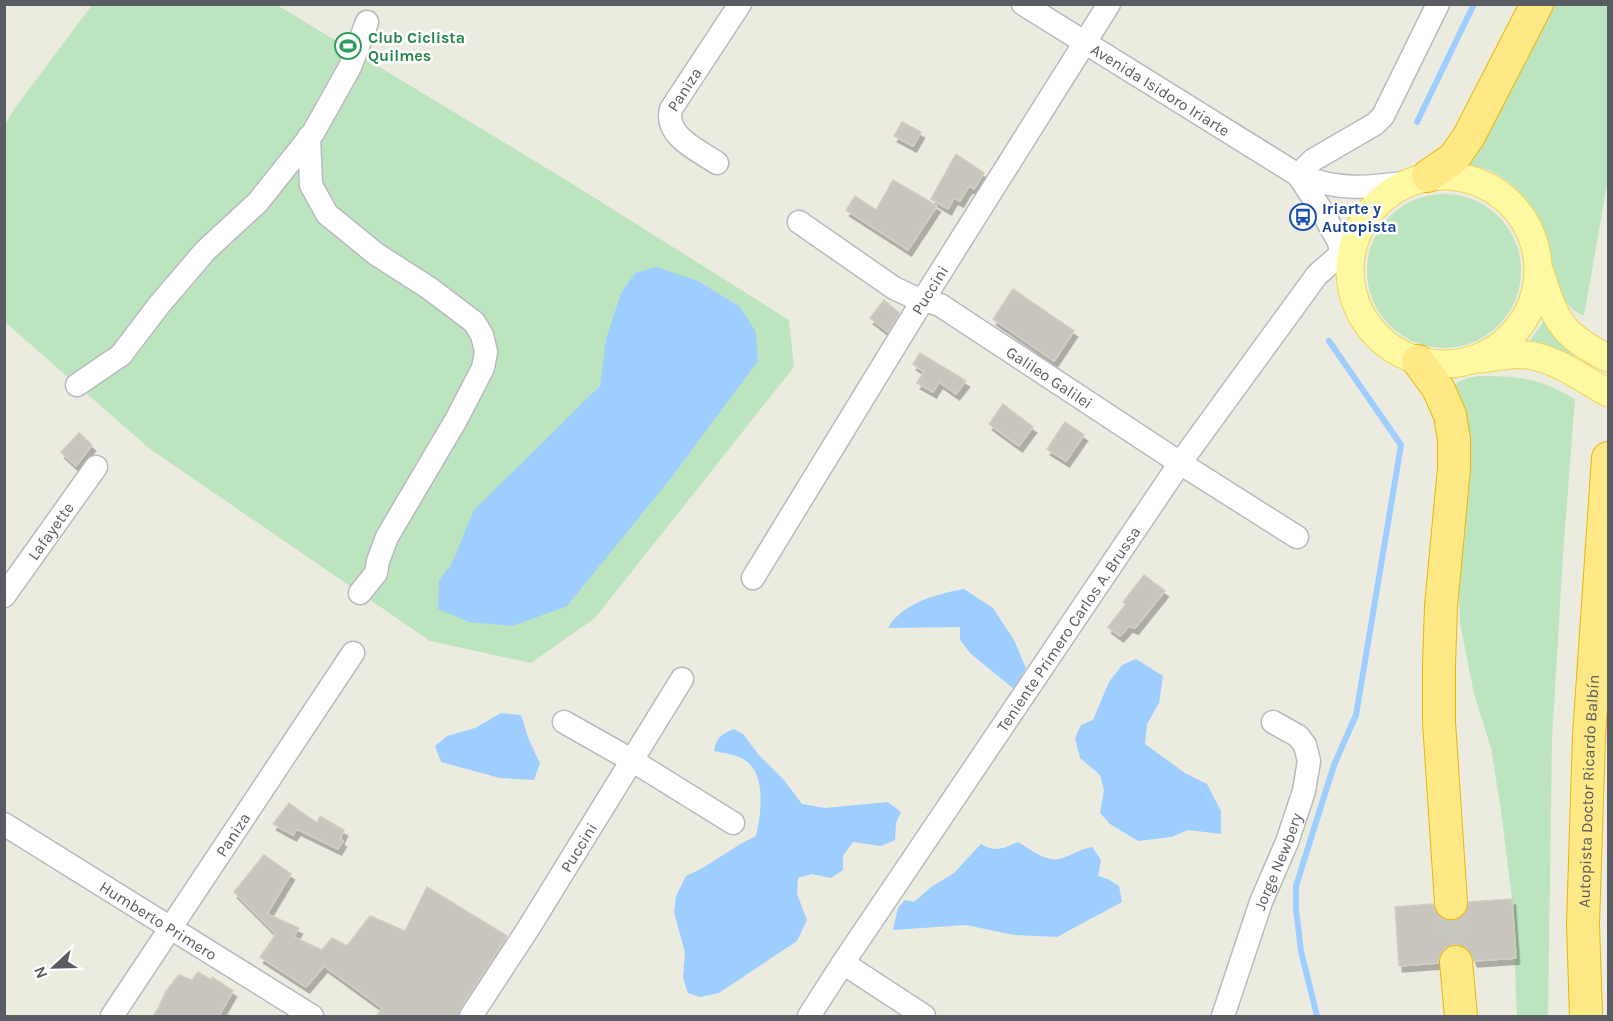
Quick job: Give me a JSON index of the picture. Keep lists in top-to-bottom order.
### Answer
{
  "streets": {
    "highway": ["Autopista Doctor Ricardo Balbín"],
    "street": [
      "Paniza",
      "Avenida Isidoro Iriarte",
      "Puccini",
      "Galileo Galilei",
      "Lafayette",
      "Teniente Primero Carlos A. Brussa",
      "Jorge Newbery",
      "Humberto Primero"
    ]
  },
  "crossings": [
    ["Paniza", "Humberto Primero"],
    ["Avenida Isidoro Iriarte", "Puccini"],
    ["Avenida Isidoro Iriarte", "Teniente Primero Carlos A. Brussa"],
    ["Puccini", "Galileo Galilei"],
    ["Galileo Galilei", "Teniente Primero Carlos A. Brussa"]
  ],
  "places": {
    "sports": ["Club Ciclista Quilmes"],
    "bus stop": ["Iriarte y Autopista"]
  },
  "north": "left"
}
